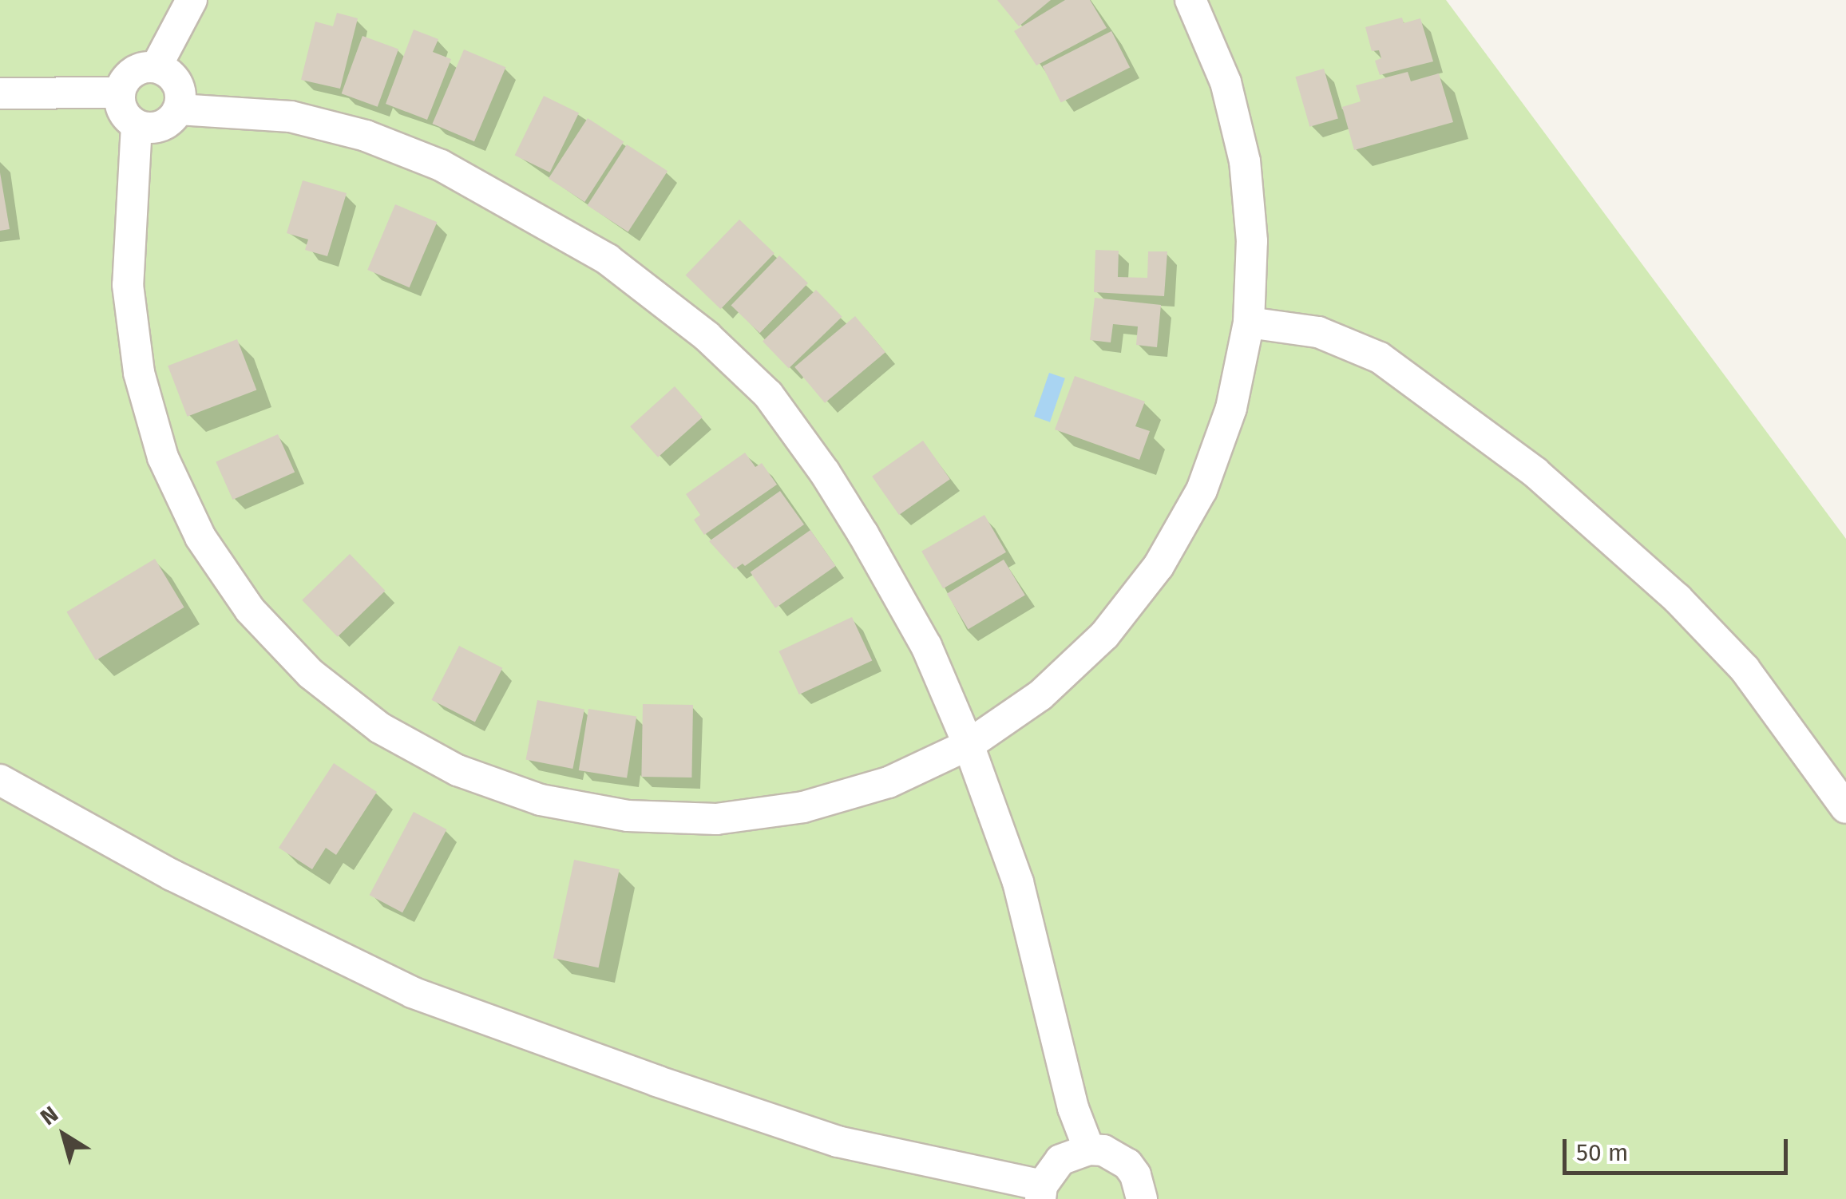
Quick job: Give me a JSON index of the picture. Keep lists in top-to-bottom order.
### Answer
{
  "scale_bar": "50 m",
  "north": "top left"
}
